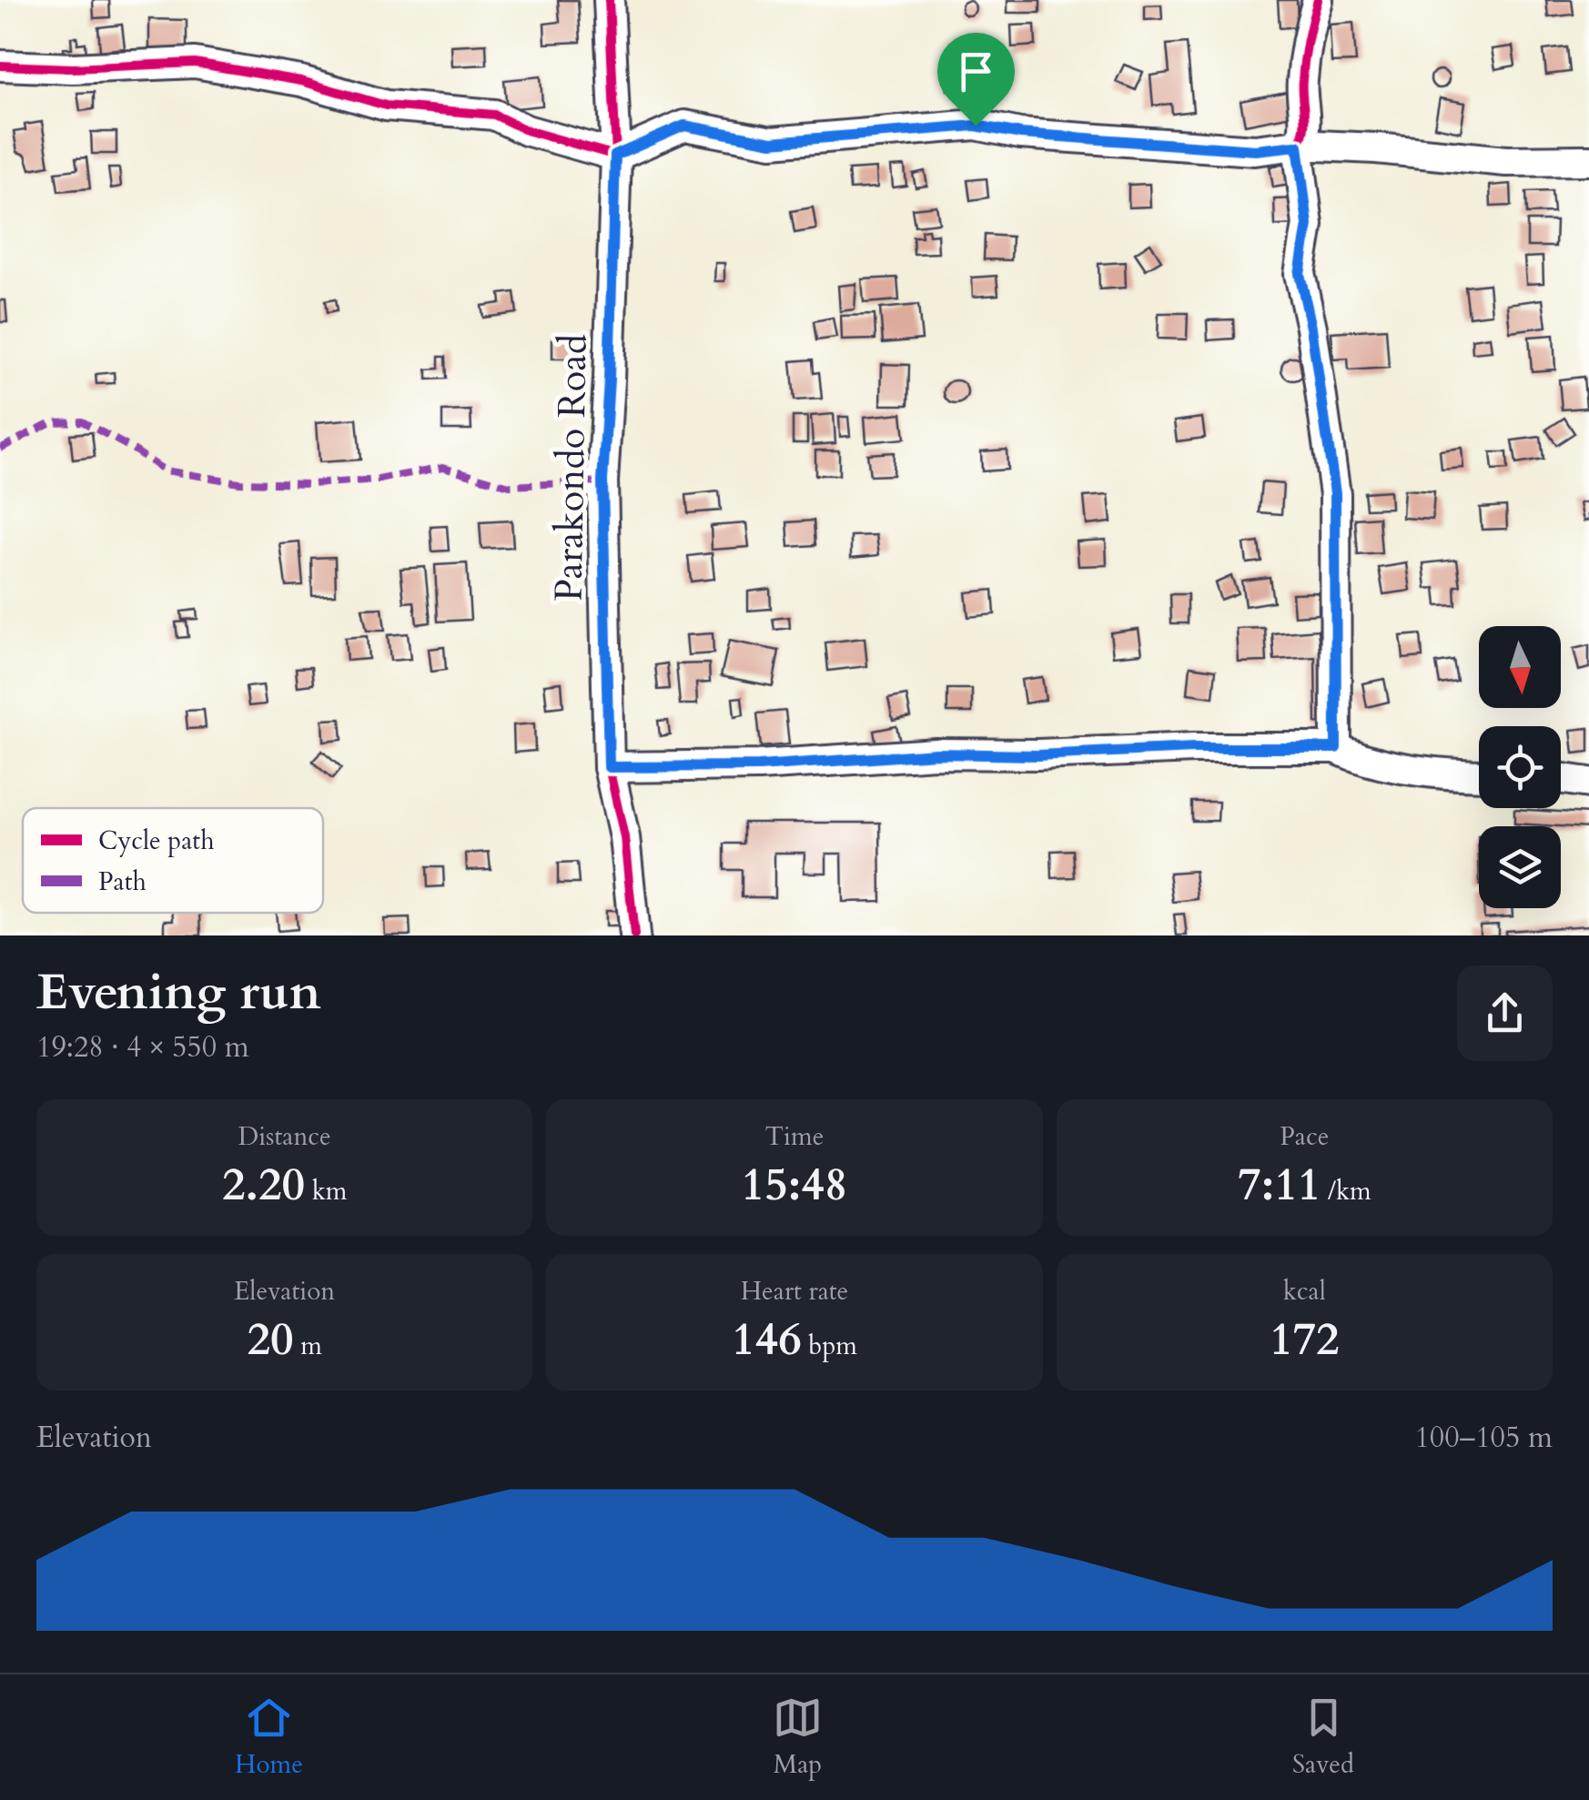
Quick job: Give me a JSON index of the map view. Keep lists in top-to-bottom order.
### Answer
{
  "streets": {
    "street": ["Parakondo Road"]
  },
  "legend": ["Cycle path", "Path"],
  "north": "bottom",
  "page": {
    "heading": ["Evening run", "19:28 · 4 × 550 m"],
    "stats": [
      ["Distance", "2.20 km"],
      ["Time", "15:48"],
      ["Pace", "7:11 /km"],
      ["Elevation", "20 m"],
      ["Heart rate", "146 bpm"],
      ["kcal", "172"]
    ],
    "chart": ["Elevation", "100–105 m"],
    "tabs": ["Home", "Map", "Saved"]
  }
}
